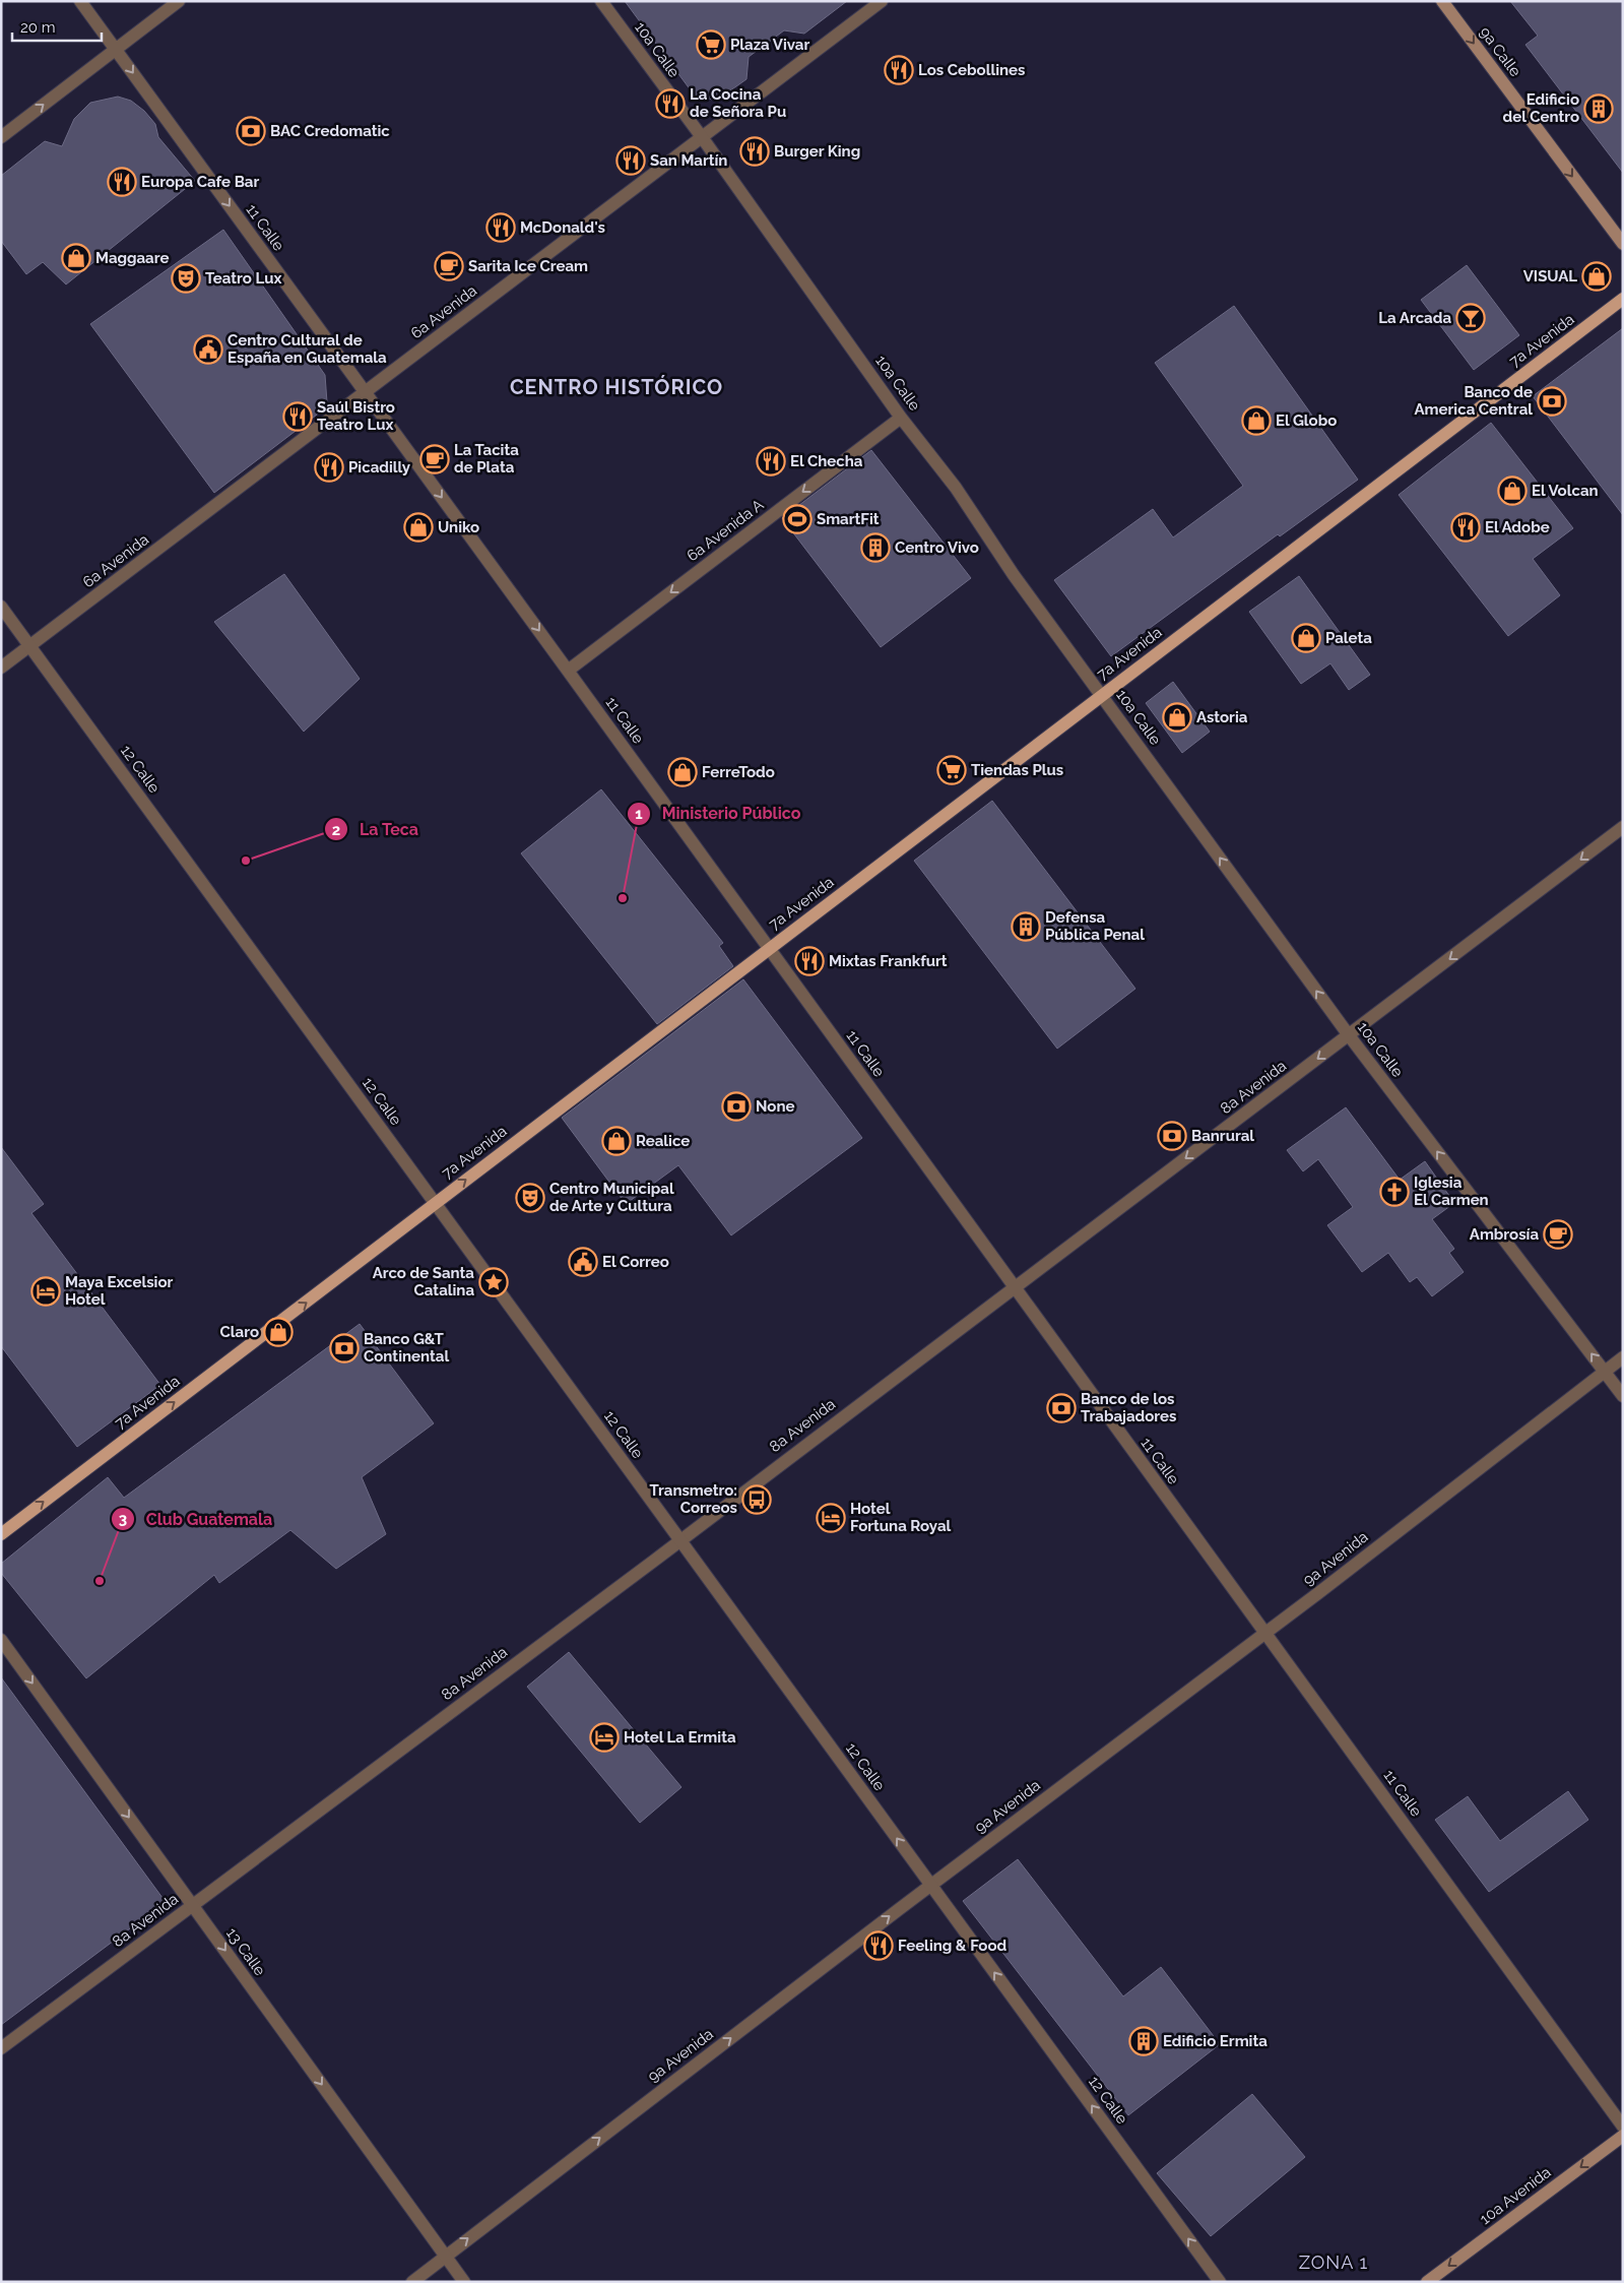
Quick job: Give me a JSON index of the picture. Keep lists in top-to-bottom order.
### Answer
{
  "streets": {
    "main road": ["9a Calle", "7a Avenida", "10a Avenida"],
    "street": [
      "10a Calle",
      "11 Calle",
      "6a Avenida",
      "6a Avenida A",
      "12 Calle",
      "8a Avenida",
      "9a Avenida",
      "13 Calle"
    ]
  },
  "crossings": [
    ["10a Calle", "6a Avenida"],
    ["10a Calle", "7a Avenida"],
    ["10a Calle", "6a Avenida A"],
    ["10a Calle", "8a Avenida"],
    ["10a Calle", "9a Avenida"],
    ["11 Calle", "6a Avenida"],
    ["11 Calle", "7a Avenida"],
    ["11 Calle", "6a Avenida A"],
    ["11 Calle", "8a Avenida"],
    ["11 Calle", "9a Avenida"],
    ["6a Avenida", "12 Calle"],
    ["7a Avenida", "12 Calle"],
    ["12 Calle", "8a Avenida"],
    ["12 Calle", "9a Avenida"],
    ["8a Avenida", "13 Calle"],
    ["9a Avenida", "13 Calle"]
  ],
  "one_way": [
    "10a Calle",
    "9a Calle",
    "7a Avenida",
    "6a Avenida A",
    "12 Calle",
    "8a Avenida",
    "9a Avenida",
    "13 Calle",
    "10a Avenida"
  ],
  "districts": ["CENTRO HISTÓRICO", "ZONA 1"],
  "places": {
    "supermarket": ["Plaza Vivar", "Tiendas Plus"],
    "restaurant": [
      "Los Cebollines",
      "La Cocina de Señora Pu",
      "Burger King",
      "San Martín",
      "Europa Cafe Bar",
      "McDonald's",
      "Saúl Bistro Teatro Lux",
      "El Checha",
      "Picadilly",
      "El Adobe",
      "Mixtas Frankfurt",
      "Feeling & Food"
    ],
    "building": [
      "Edificio del Centro",
      "Centro Vivo",
      "Defensa Pública Penal",
      "Edificio Ermita"
    ],
    "bank": [
      "BAC Credomatic",
      "Banco de America Central",
      "None",
      "Banrural",
      "Banco G&T Continental",
      "Banco de los Trabajadores"
    ],
    "shop": [
      "Maggaare",
      "VISUAL",
      "El Globo",
      "El Volcan",
      "Uniko",
      "Paleta",
      "Astoria",
      "FerreTodo",
      "Realice",
      "Claro"
    ],
    "cafe": ["Sarita Ice Cream", "La Tacita de Plata", "Ambrosía"],
    "theatre": ["Teatro Lux", "Centro Municipal de Arte y Cultura"],
    "bar": ["La Arcada"],
    "public building": ["Centro Cultural de España en Guatemala", "El Correo"],
    "sports": ["SmartFit"],
    "other": ["La Teca", "Ministerio Público", "Club Guatemala"],
    "church": ["Iglesia El Carmen"],
    "place": ["Arco de Santa Catalina"],
    "hotel": ["Maya Excelsior Hotel", "Hotel Fortuna Royal", "Hotel La Ermita"],
    "bus stop": ["Transmetro: Correos"]
  },
  "scale_bar": "20 m"
}
